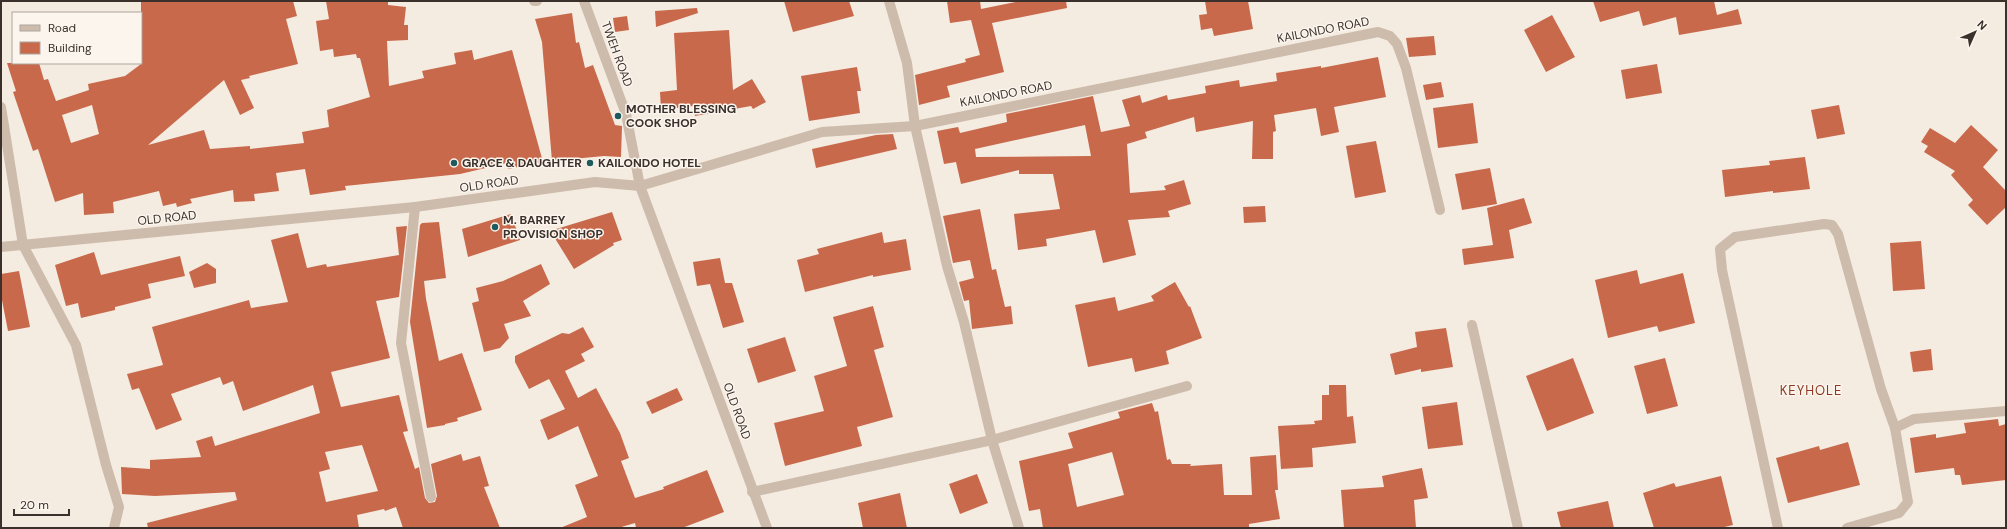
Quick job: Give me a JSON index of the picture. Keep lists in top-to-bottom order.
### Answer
{
  "streets": {
    "street": ["KAILONDO ROAD", "TWEH ROAD", "OLD ROAD"]
  },
  "crossings": [
    ["KAILONDO ROAD", "TWEH ROAD"],
    ["KAILONDO ROAD", "OLD ROAD"],
    ["TWEH ROAD", "OLD ROAD"]
  ],
  "districts": ["KEYHOLE"],
  "places": [
    "MOTHER BLESSING COOK SHOP",
    "GRACE & DAUGHTER",
    "KAILONDO HOTEL",
    "M. BARREY PROVISION SHOP"
  ],
  "legend": ["Road", "Building"],
  "scale_bar": "20 m",
  "north": "top right"
}
